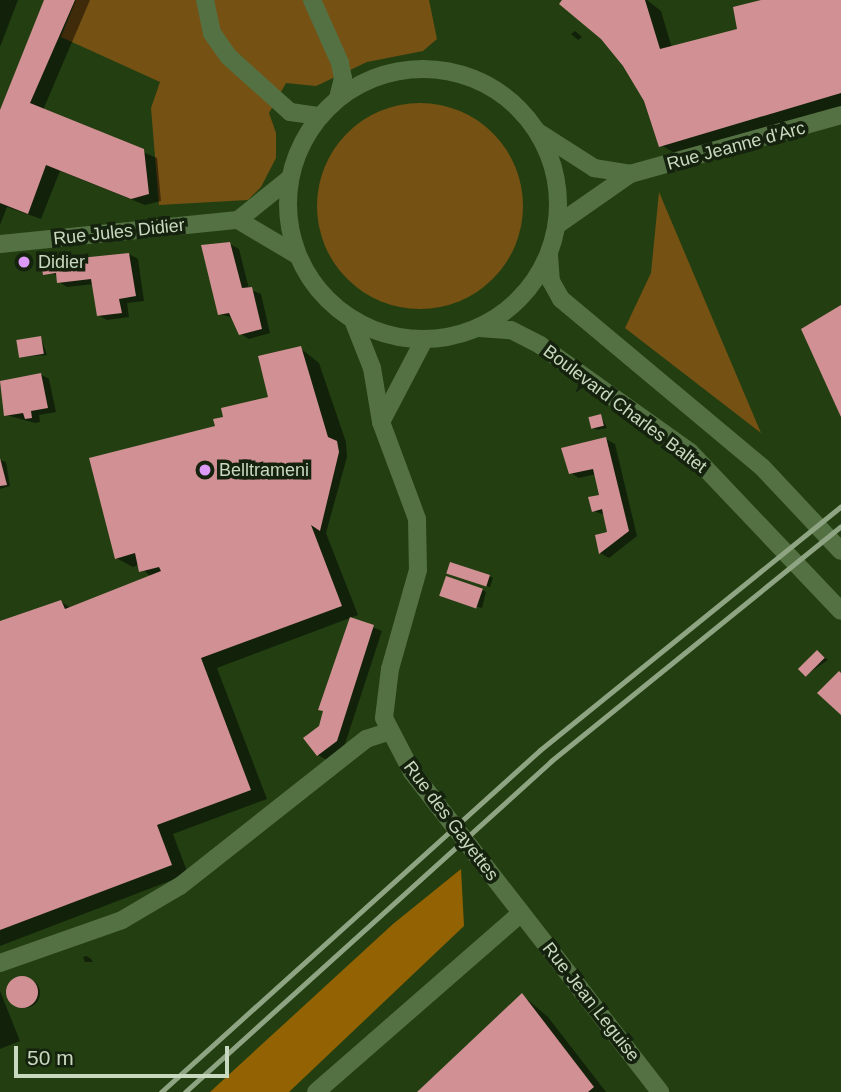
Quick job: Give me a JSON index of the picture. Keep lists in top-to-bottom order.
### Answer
{
  "streets": {
    "street": [
      "Rue Jeanne d'Arc",
      "Rue Jules Didier",
      "Boulevard Charles Baltet",
      "Rue des Gayettes",
      "Rue Jean Leguise"
    ]
  },
  "crossings": [
    ["Rue des Gayettes", "Rue Jean Leguise"]
  ],
  "places": ["Didier", "Belltrameni"],
  "scale_bar": "50 m"
}
